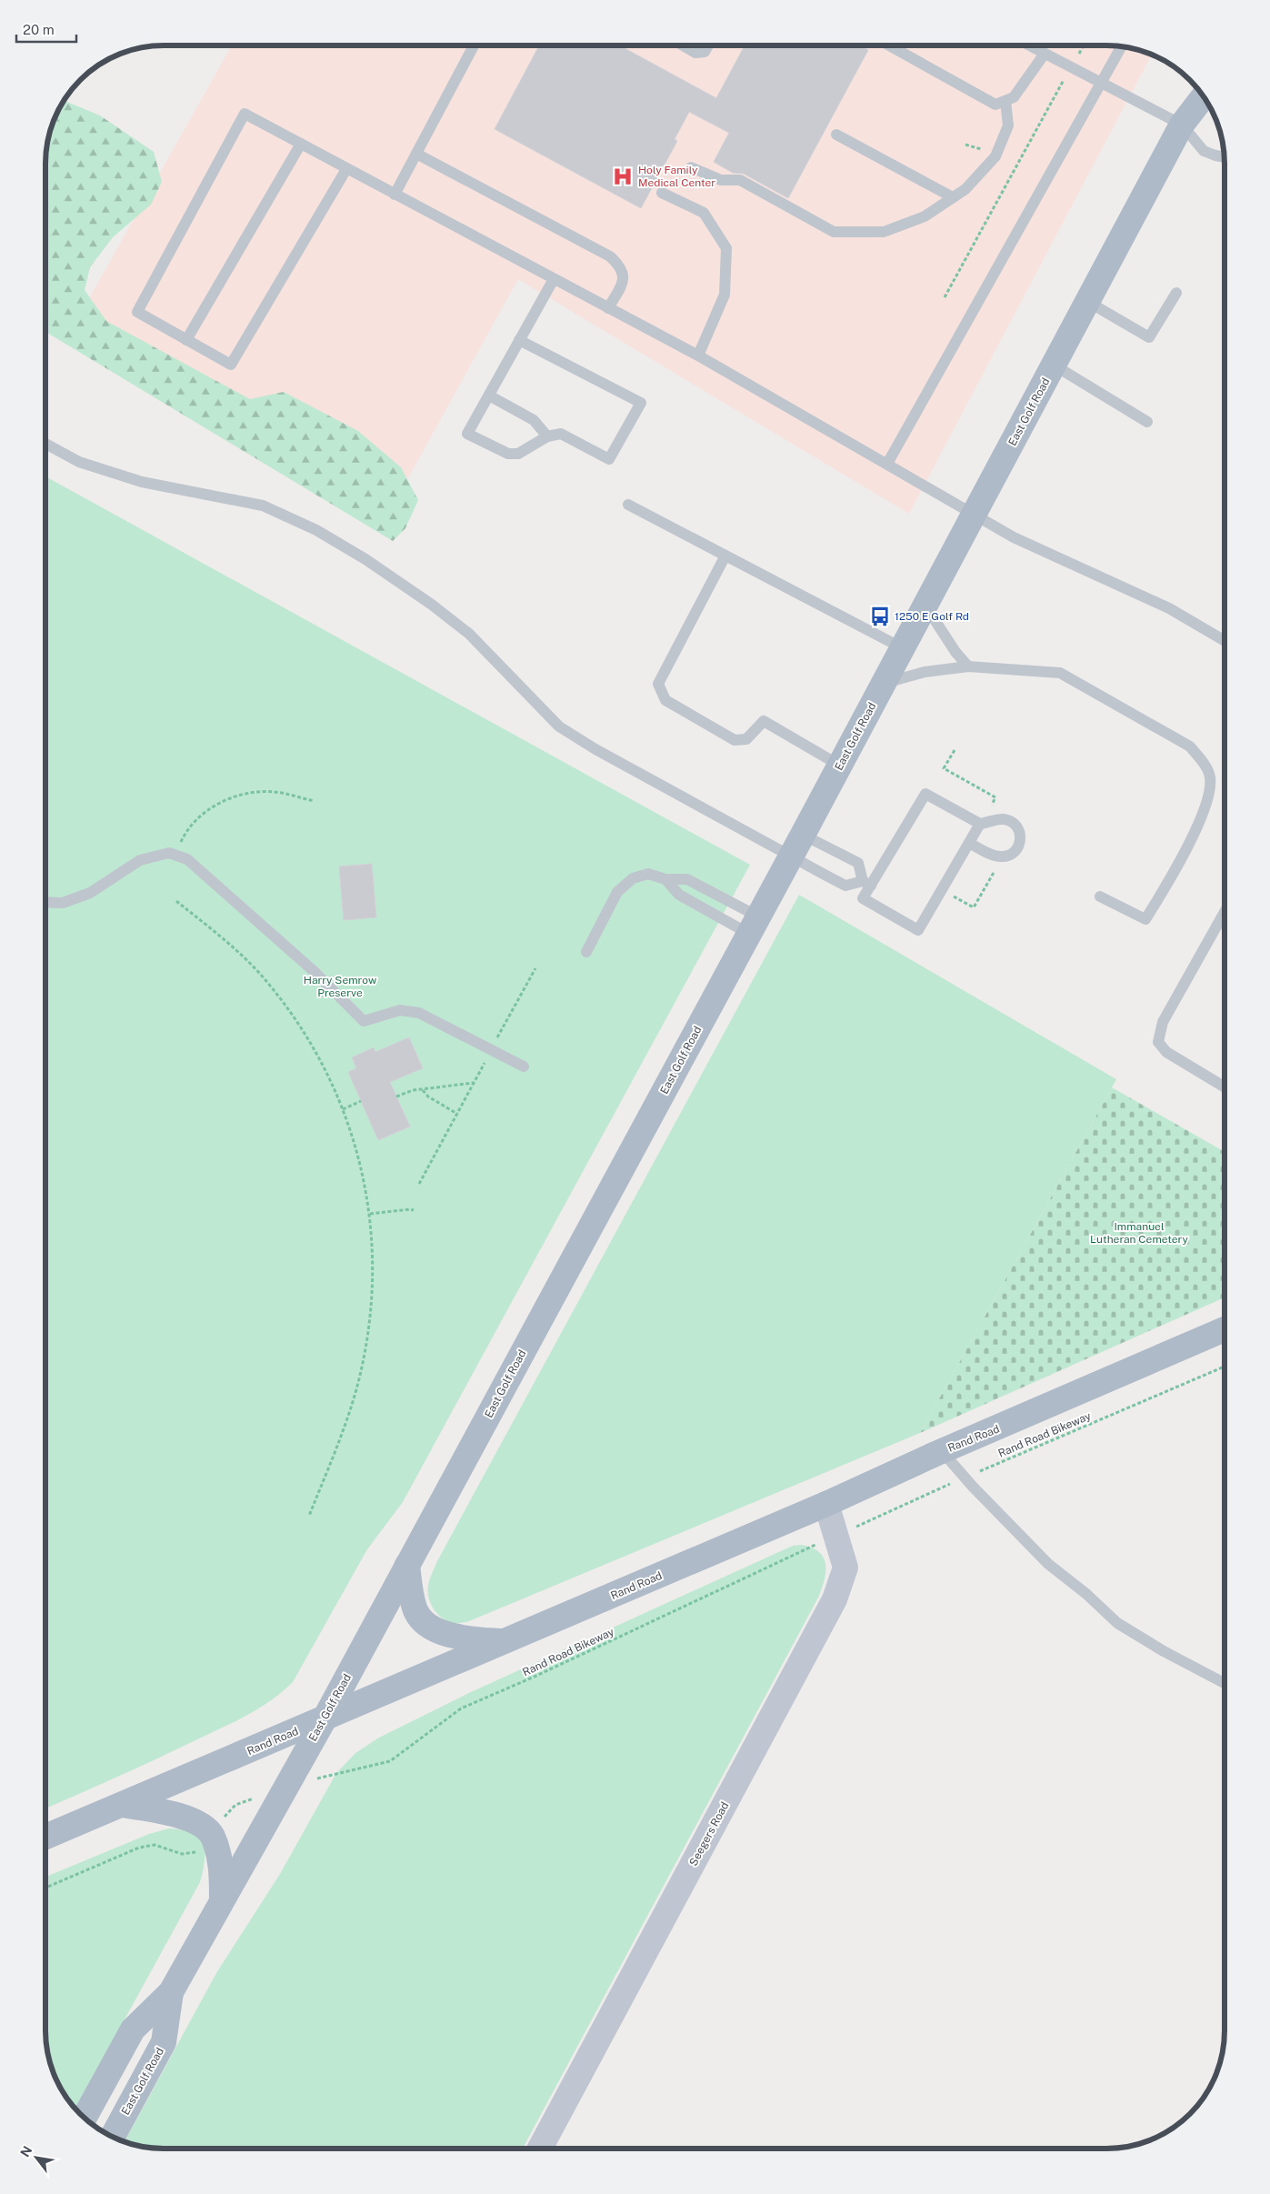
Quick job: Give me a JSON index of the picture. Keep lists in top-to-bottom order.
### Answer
{
  "streets": {
    "main road": ["East Golf Road", "Rand Road"],
    "street": ["Seegers Road"],
    "path": ["Rand Road Bikeway"]
  },
  "crossings": [
    ["East Golf Road", "Rand Road"],
    ["Rand Road", "Seegers Road"]
  ],
  "parks": ["Harry Semrow Preserve", "Immanuel Lutheran Cemetery"],
  "places": {
    "hospital": ["Holy Family Medical Center"],
    "bus stop": ["1250 E Golf Rd"]
  },
  "scale_bar": "20 m",
  "north": "top left"
}
